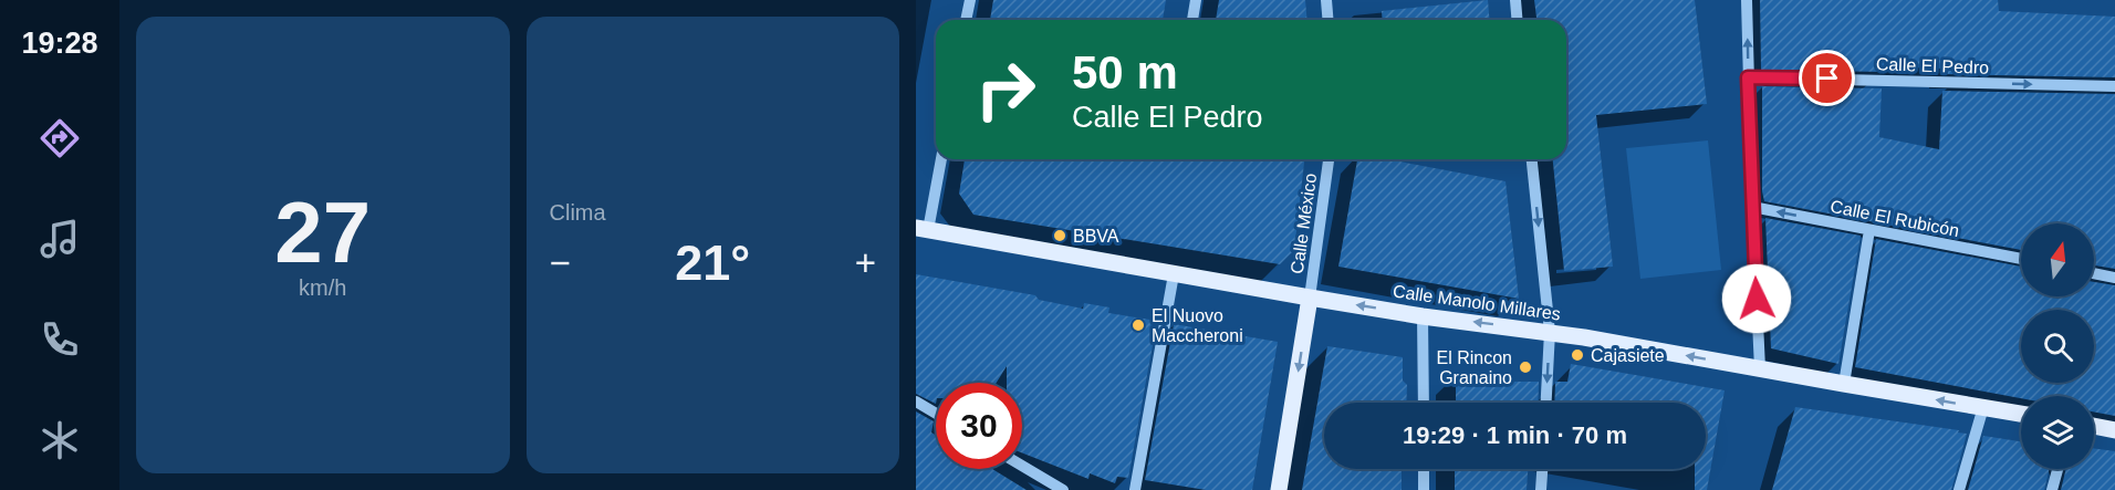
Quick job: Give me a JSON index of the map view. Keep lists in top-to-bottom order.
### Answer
{
  "streets": {
    "main road": ["Calle Manolo Millares"],
    "street": ["Calle El Pedro", "Calle El Rubicón", "Calle México"]
  },
  "crossings": [
    ["Calle México", "Calle Manolo Millares"]
  ],
  "one_way": ["Calle El Pedro", "Calle El Rubicón", "Calle Manolo Millares"],
  "places": [
    "BBVA",
    "El Nuovo Maccheroni",
    "Cajasiete",
    "El Rincon Granaino"
  ],
  "north": "top",
  "page": {
    "tabs": "19:28",
    "tile": [
      ["27", "km/h"],
      "Clima"
    ],
    "turn": ["50 m", "Calle El Pedro"],
    "heat": ["−", "21°", "+"],
    "limit": "30",
    "trip": "19:29 · 1 min · 70 m"
  }
}
